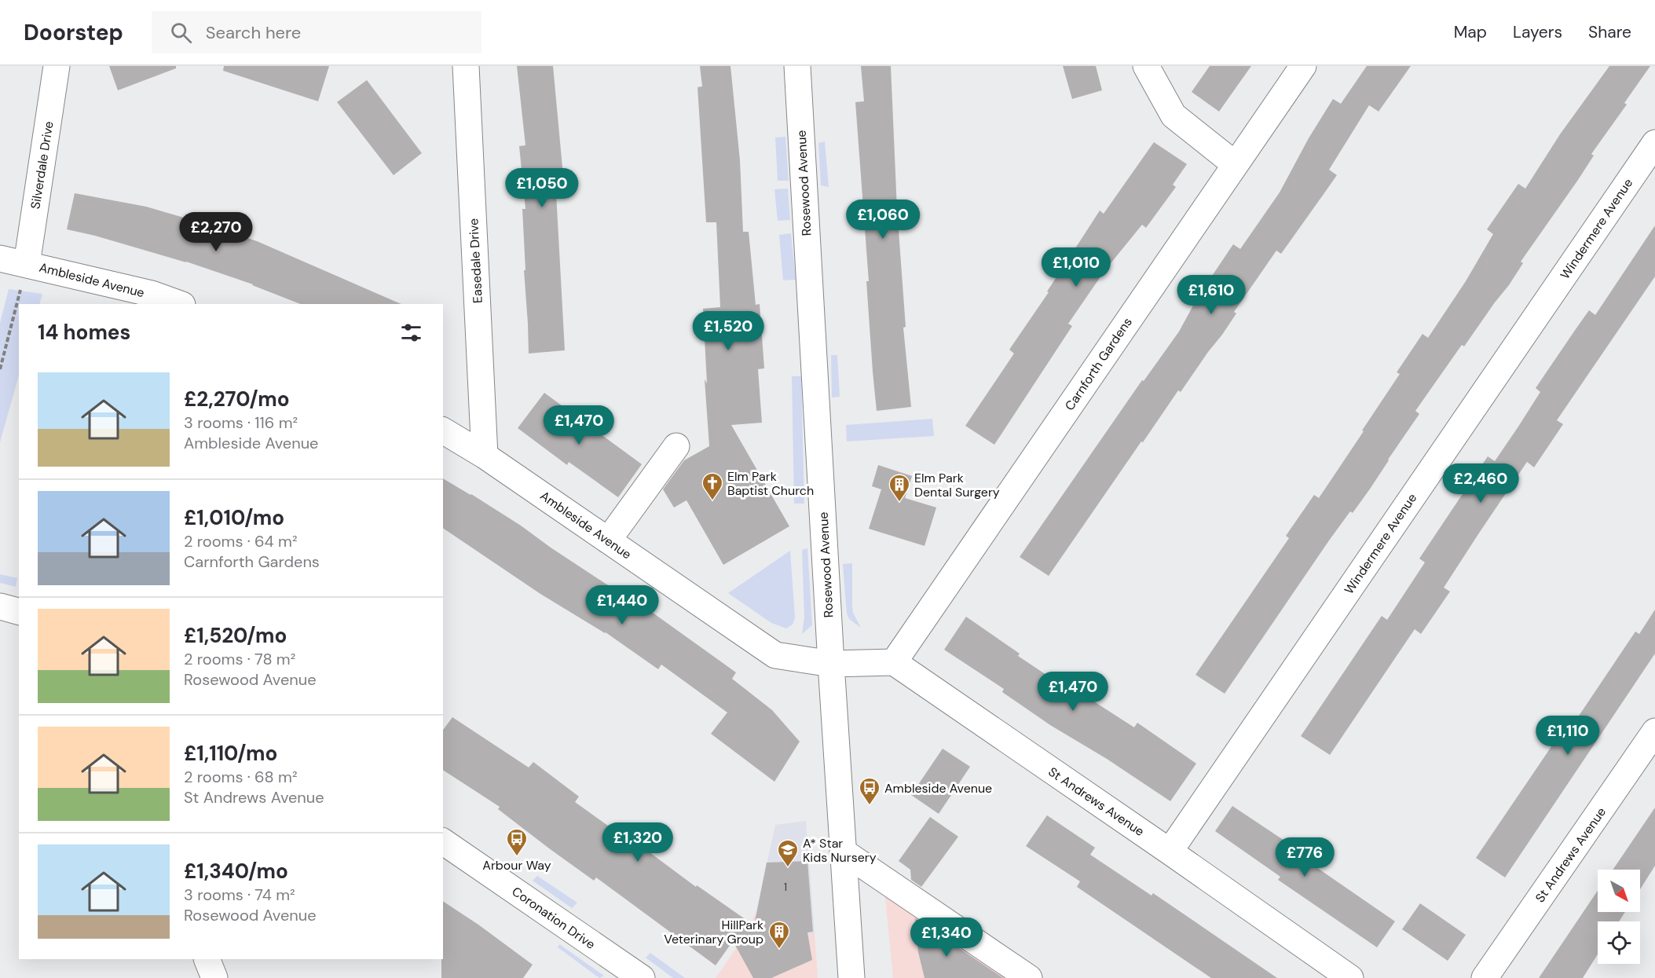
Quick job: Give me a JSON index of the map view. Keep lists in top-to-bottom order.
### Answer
{
  "streets": {
    "street": [
      "Silverdale Drive",
      "Rosewood Avenue",
      "Windermere Avenue",
      "Easedale Drive",
      "Ambleside Avenue",
      "Carnforth Gardens",
      "St Andrews Avenue",
      "Coronation Drive"
    ]
  },
  "crossings": [
    ["Silverdale Drive", "Ambleside Avenue"],
    ["Rosewood Avenue", "Ambleside Avenue"],
    ["Windermere Avenue", "St Andrews Avenue"],
    ["Easedale Drive", "Ambleside Avenue"],
    ["Carnforth Gardens", "St Andrews Avenue"]
  ],
  "places": {
    "church": ["Elm Park Baptist Church"],
    "building": ["Elm Park Dental Surgery", "HillPark Veterinary Group"],
    "bus stop": ["Ambleside Avenue", "Arbour Way"],
    "school or university": ["A* Star Kids Nursery"]
  },
  "house_numbers": ["1"],
  "north": "bottom right",
  "page": {
    "header": "Doorstep",
    "search": "Search here",
    "nav": ["Map", "Layers", "Share"],
    "price": [
      "£1,050",
      "£1,060",
      "£2,270",
      "£1,010",
      "£1,610",
      "£1,520",
      "£1,470",
      "£2,460",
      "£1,440",
      "£1,470",
      "£1,110",
      "£1,320",
      "£776",
      "£1,340"
    ],
    "heading": "14 homes",
    "list": [
      {
        "name": "£2,270/mo",
        "note": "3 rooms · 116 m² · Ambleside Avenue"
      },
      {
        "name": "£1,010/mo",
        "note": "2 rooms · 64 m² · Carnforth Gardens"
      },
      {
        "name": "£1,520/mo",
        "note": "2 rooms · 78 m² · Rosewood Avenue"
      },
      {
        "name": "£1,110/mo",
        "note": "2 rooms · 68 m² · St Andrews Avenue"
      },
      {
        "name": "£1,340/mo",
        "note": "3 rooms · 74 m² · Rosewood Avenue"
      }
    ]
  }
}
